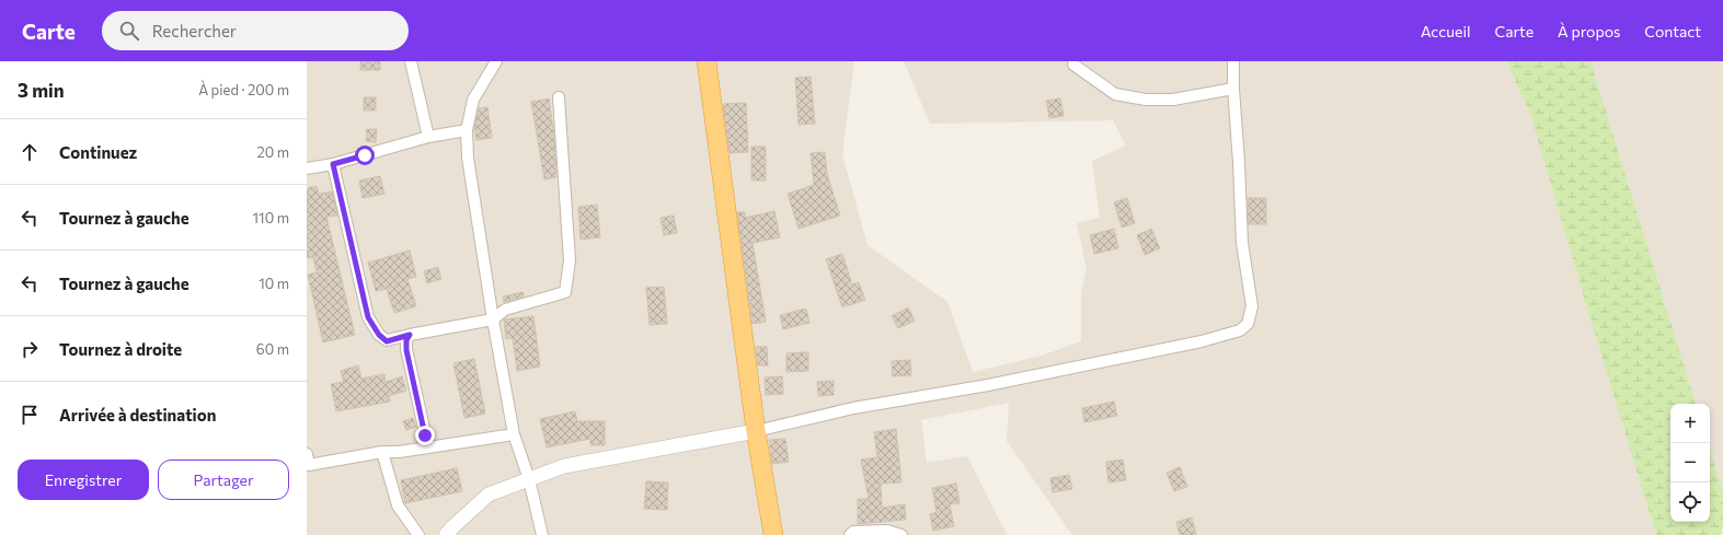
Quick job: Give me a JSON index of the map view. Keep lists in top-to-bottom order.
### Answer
{
  "page": {
    "header": "Carte",
    "search": "Rechercher",
    "nav": [
      "Accueil",
      "Carte",
      "À propos",
      "Contact"
    ],
    "heading": ["3 min", "À pied · 200 m"],
    "list": [
      ["Continuez", "20 m"],
      ["Tournez à gauche", "110 m"],
      ["Tournez à gauche", "10 m"],
      ["Tournez à droite", "60 m"],
      "Arrivée à destination"
    ],
    "map_buttons": ["+", "−"],
    "buttons": ["Enregistrer", "Partager"]
  }
}
